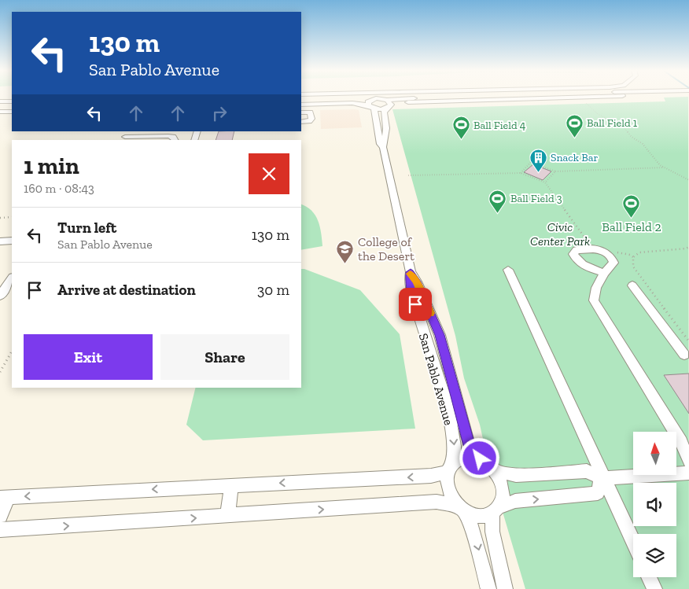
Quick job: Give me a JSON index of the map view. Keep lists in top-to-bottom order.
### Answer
{
  "streets": {
    "street": ["San Pablo Avenue"]
  },
  "parks": ["Civic Center Park"],
  "places": {
    "sports": [
      "Ball Field 1",
      "Ball Field 4",
      "Ball Field 3",
      "Ball Field 2"
    ],
    "building": ["Snack Bar"],
    "school or university": ["College of the Desert"]
  },
  "north": "top",
  "page": {
    "turn": ["130 m", "San Pablo Avenue"],
    "heading": ["1 min", "160 m · 08:43"],
    "list": [
      {
        "name": "Turn left",
        "note": "San Pablo Avenue",
        "value": "130 m"
      },
      {
        "name": "Arrive at destination",
        "value": "30 m"
      }
    ],
    "buttons": ["Exit", "Share"]
  }
}
